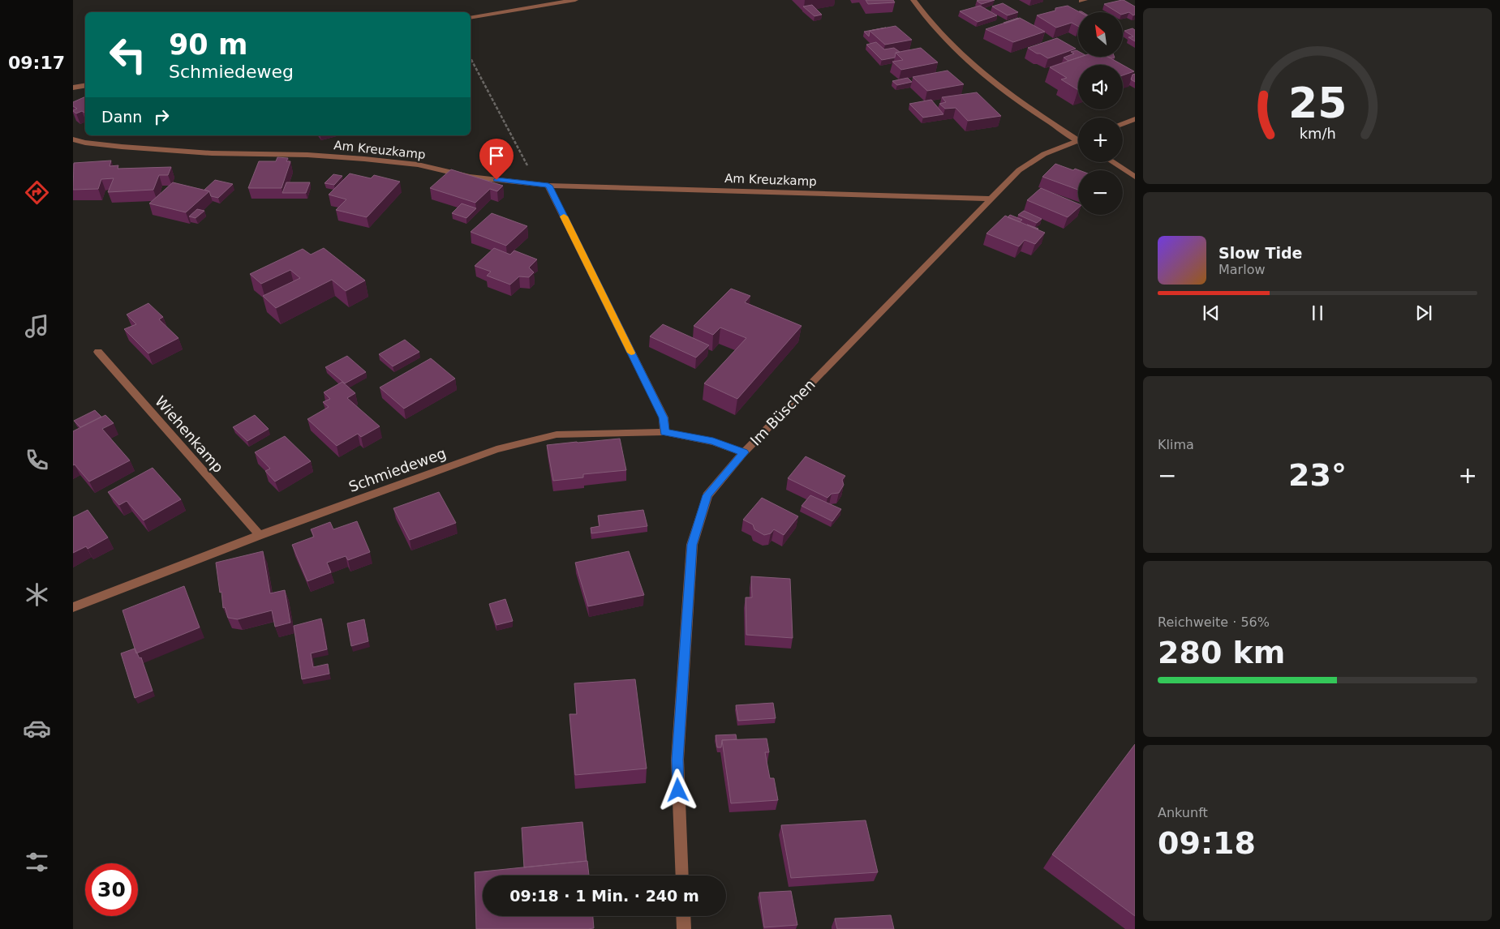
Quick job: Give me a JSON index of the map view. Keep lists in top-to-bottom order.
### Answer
{
  "streets": {
    "street": [
      "Am Kreuzkamp",
      "Im Büschen",
      "Wiehenkamp",
      "Schmiedeweg"
    ]
  },
  "crossings": [
    ["Am Kreuzkamp", "Im Büschen"],
    ["Im Büschen", "Schmiedeweg"],
    ["Wiehenkamp", "Schmiedeweg"]
  ],
  "north": "top left",
  "page": {
    "tabs": "09:17",
    "map_buttons": ["+", "−"],
    "turn": ["90 m", "Schmiedeweg"],
    "then": "Dann",
    "song": ["Slow Tide", "Marlow"],
    "tile": [
      "Klima",
      ["Reichweite · 56%", "280 km"],
      ["Ankunft", "09:18"]
    ],
    "heat": ["−", "23°", "+"],
    "limit": "30",
    "trip": "09:18 · 1 Min. · 240 m",
    "gauge": ["25", "km/h"]
  }
}
